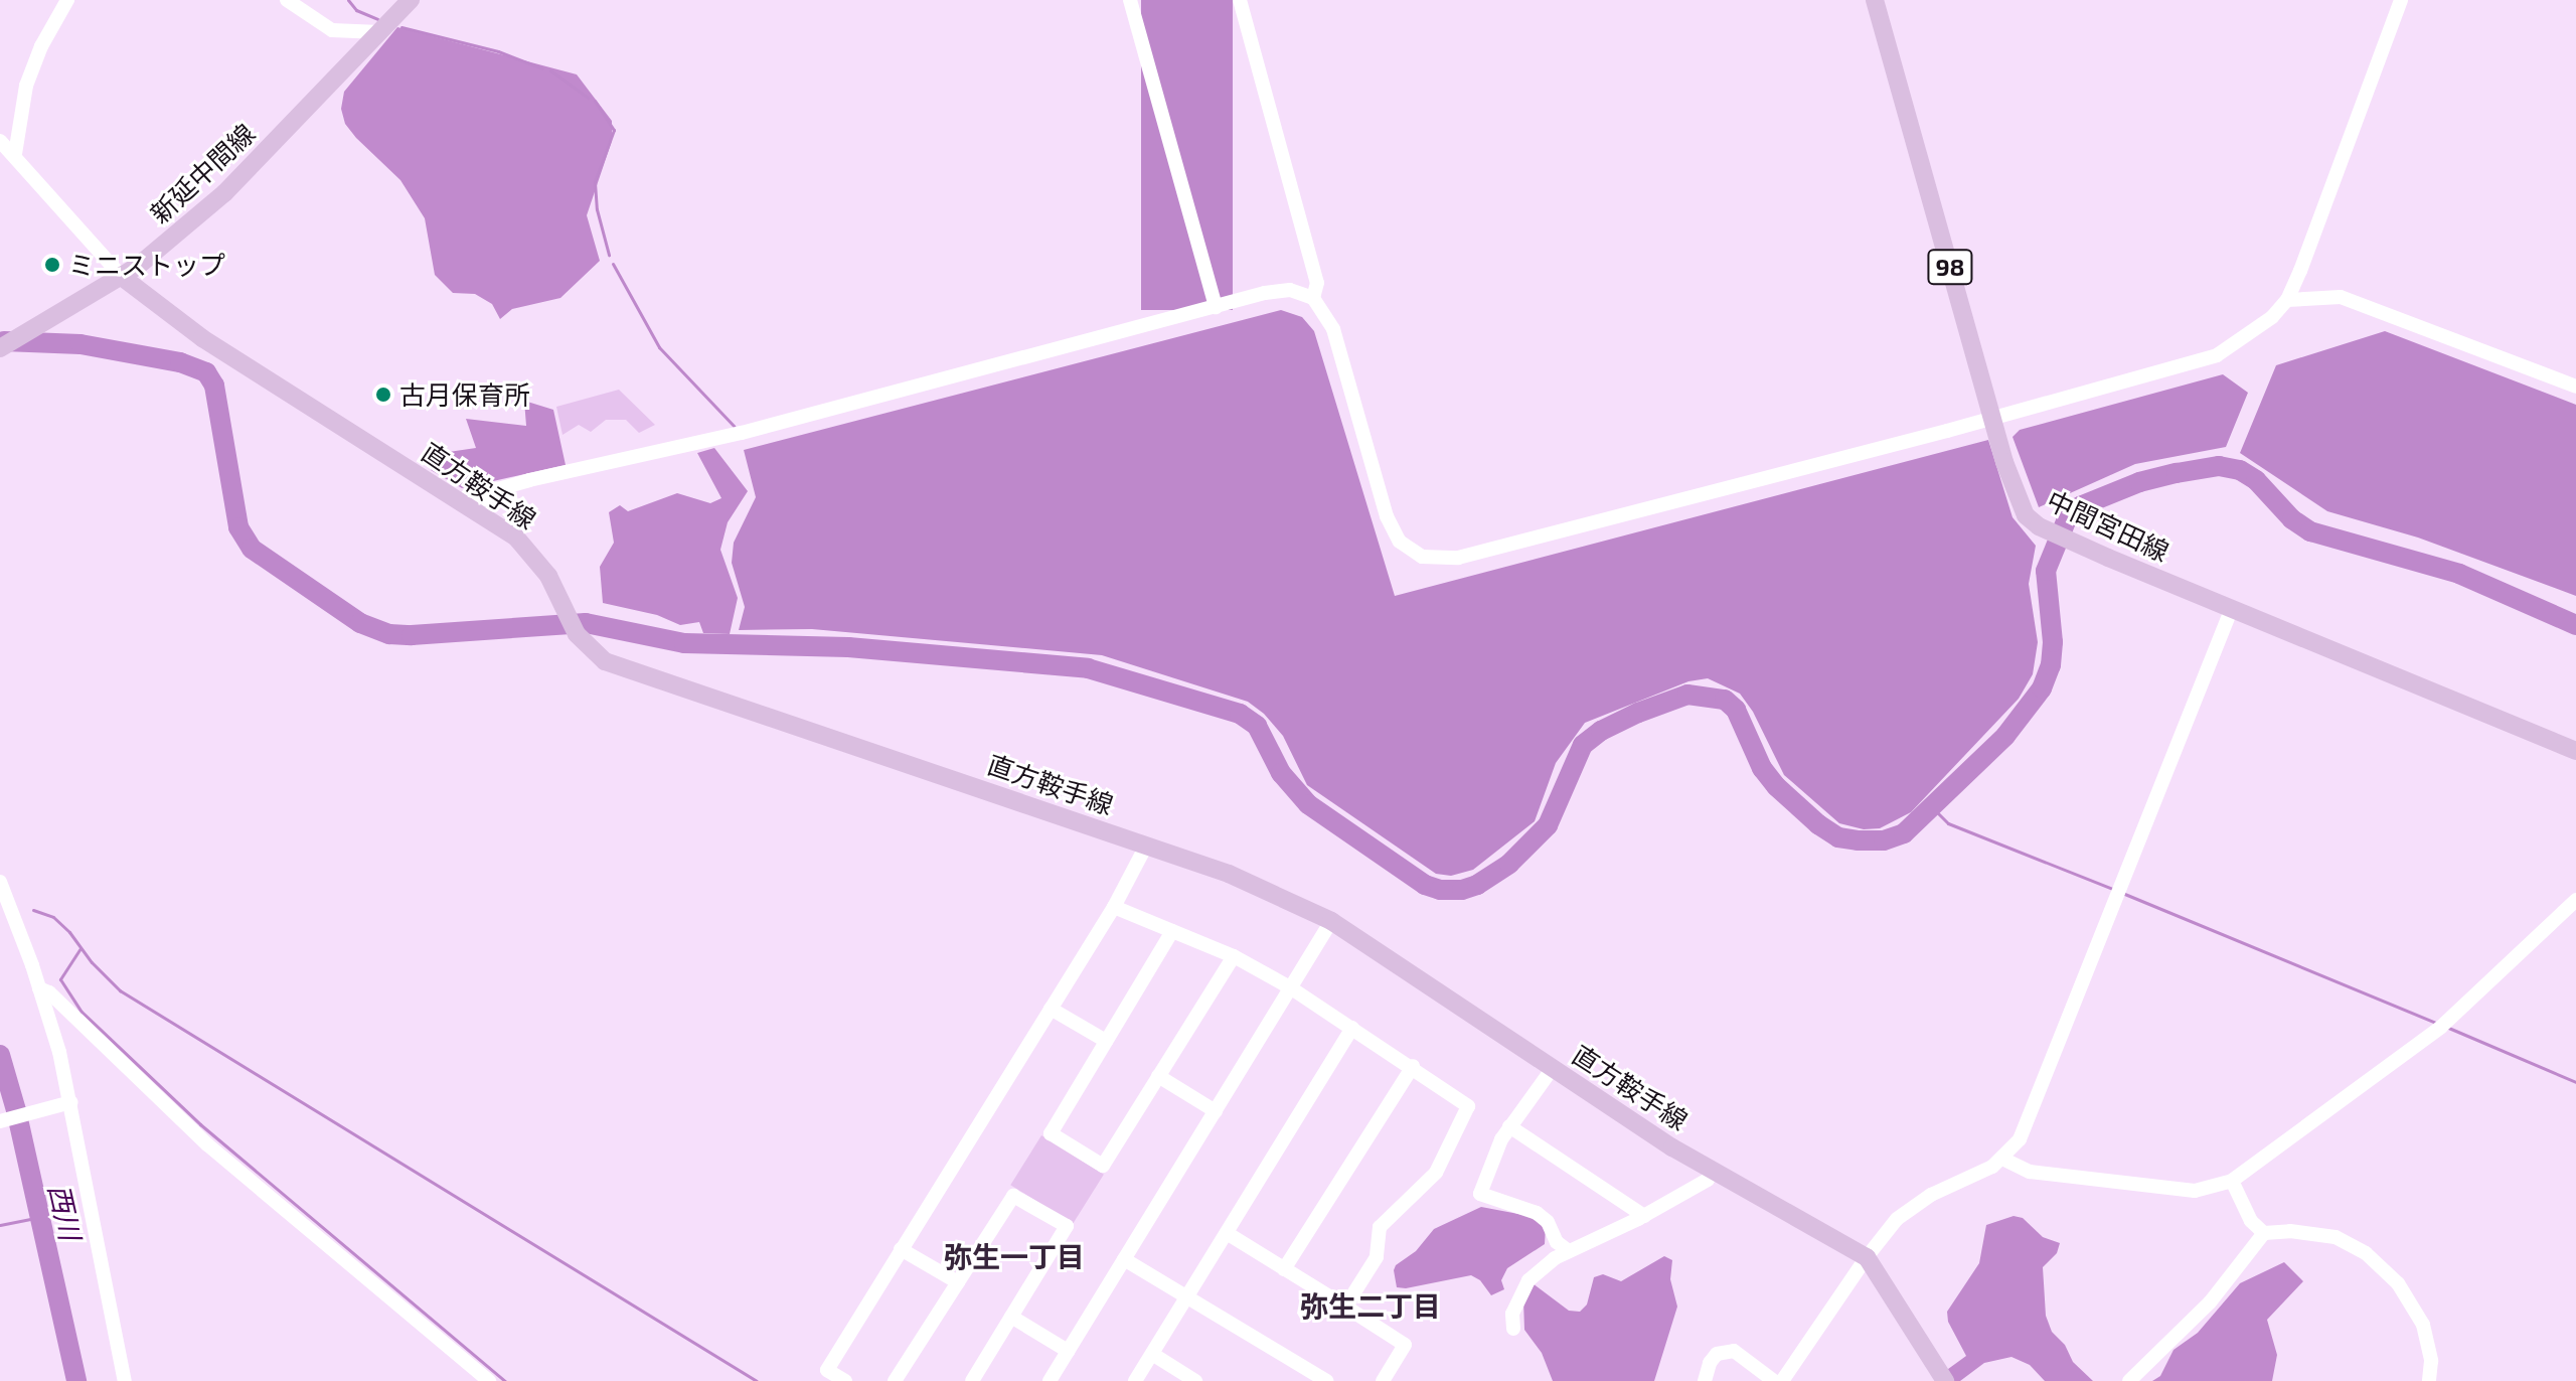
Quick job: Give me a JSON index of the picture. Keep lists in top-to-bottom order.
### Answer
{
  "streets": {
    "main road": [
      "新延中間線",
      "98",
      "直方鞍手線",
      "中間宮田線"
    ]
  },
  "crossings": [
    ["新延中間線", "直方鞍手線"]
  ],
  "districts": ["弥生一丁目", "弥生二丁目"],
  "water": ["西川"],
  "places": ["ミニストップ", "古月保育所"]
}
